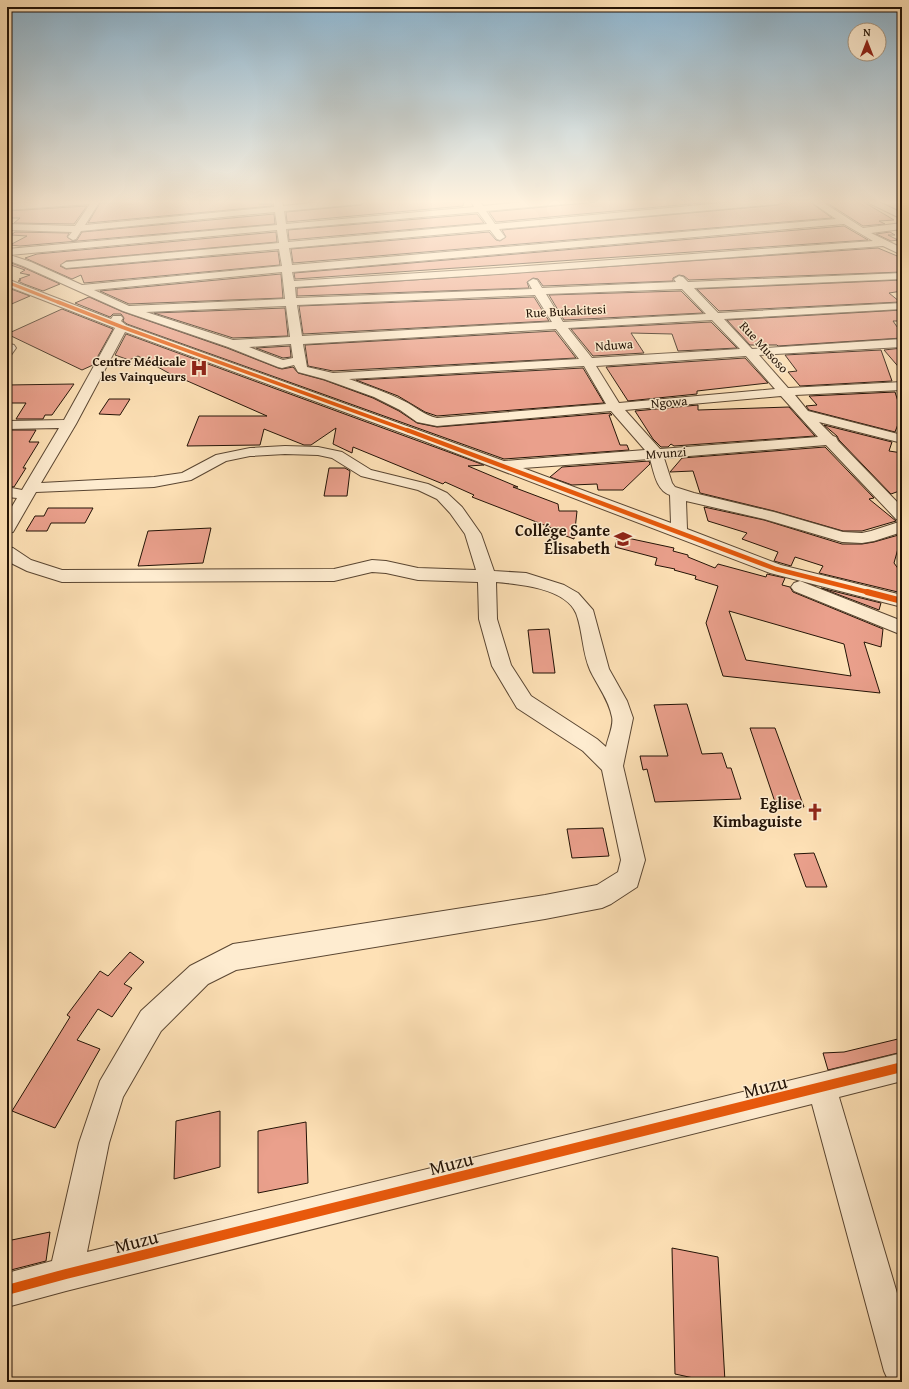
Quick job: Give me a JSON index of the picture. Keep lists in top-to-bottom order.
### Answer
{
  "streets": {
    "street": [
      "Rue Bukakitesi",
      "Nduwa",
      "Rue Musoso",
      "Ngowa",
      "Mvunzi",
      "Muzu"
    ]
  },
  "crossings": [
    ["Rue Bukakitesi", "Rue Musoso"],
    ["Nduwa", "Rue Musoso"],
    ["Nduwa", "Ngowa"],
    ["Rue Musoso", "Ngowa"],
    ["Rue Musoso", "Mvunzi"]
  ],
  "places": {
    "hospital": ["Centre Médicale les Vainqueurs"],
    "school or university": ["Collége Sante Élisabeth"],
    "church": ["Eglise Kimbaguiste"]
  },
  "north": "top"
}
